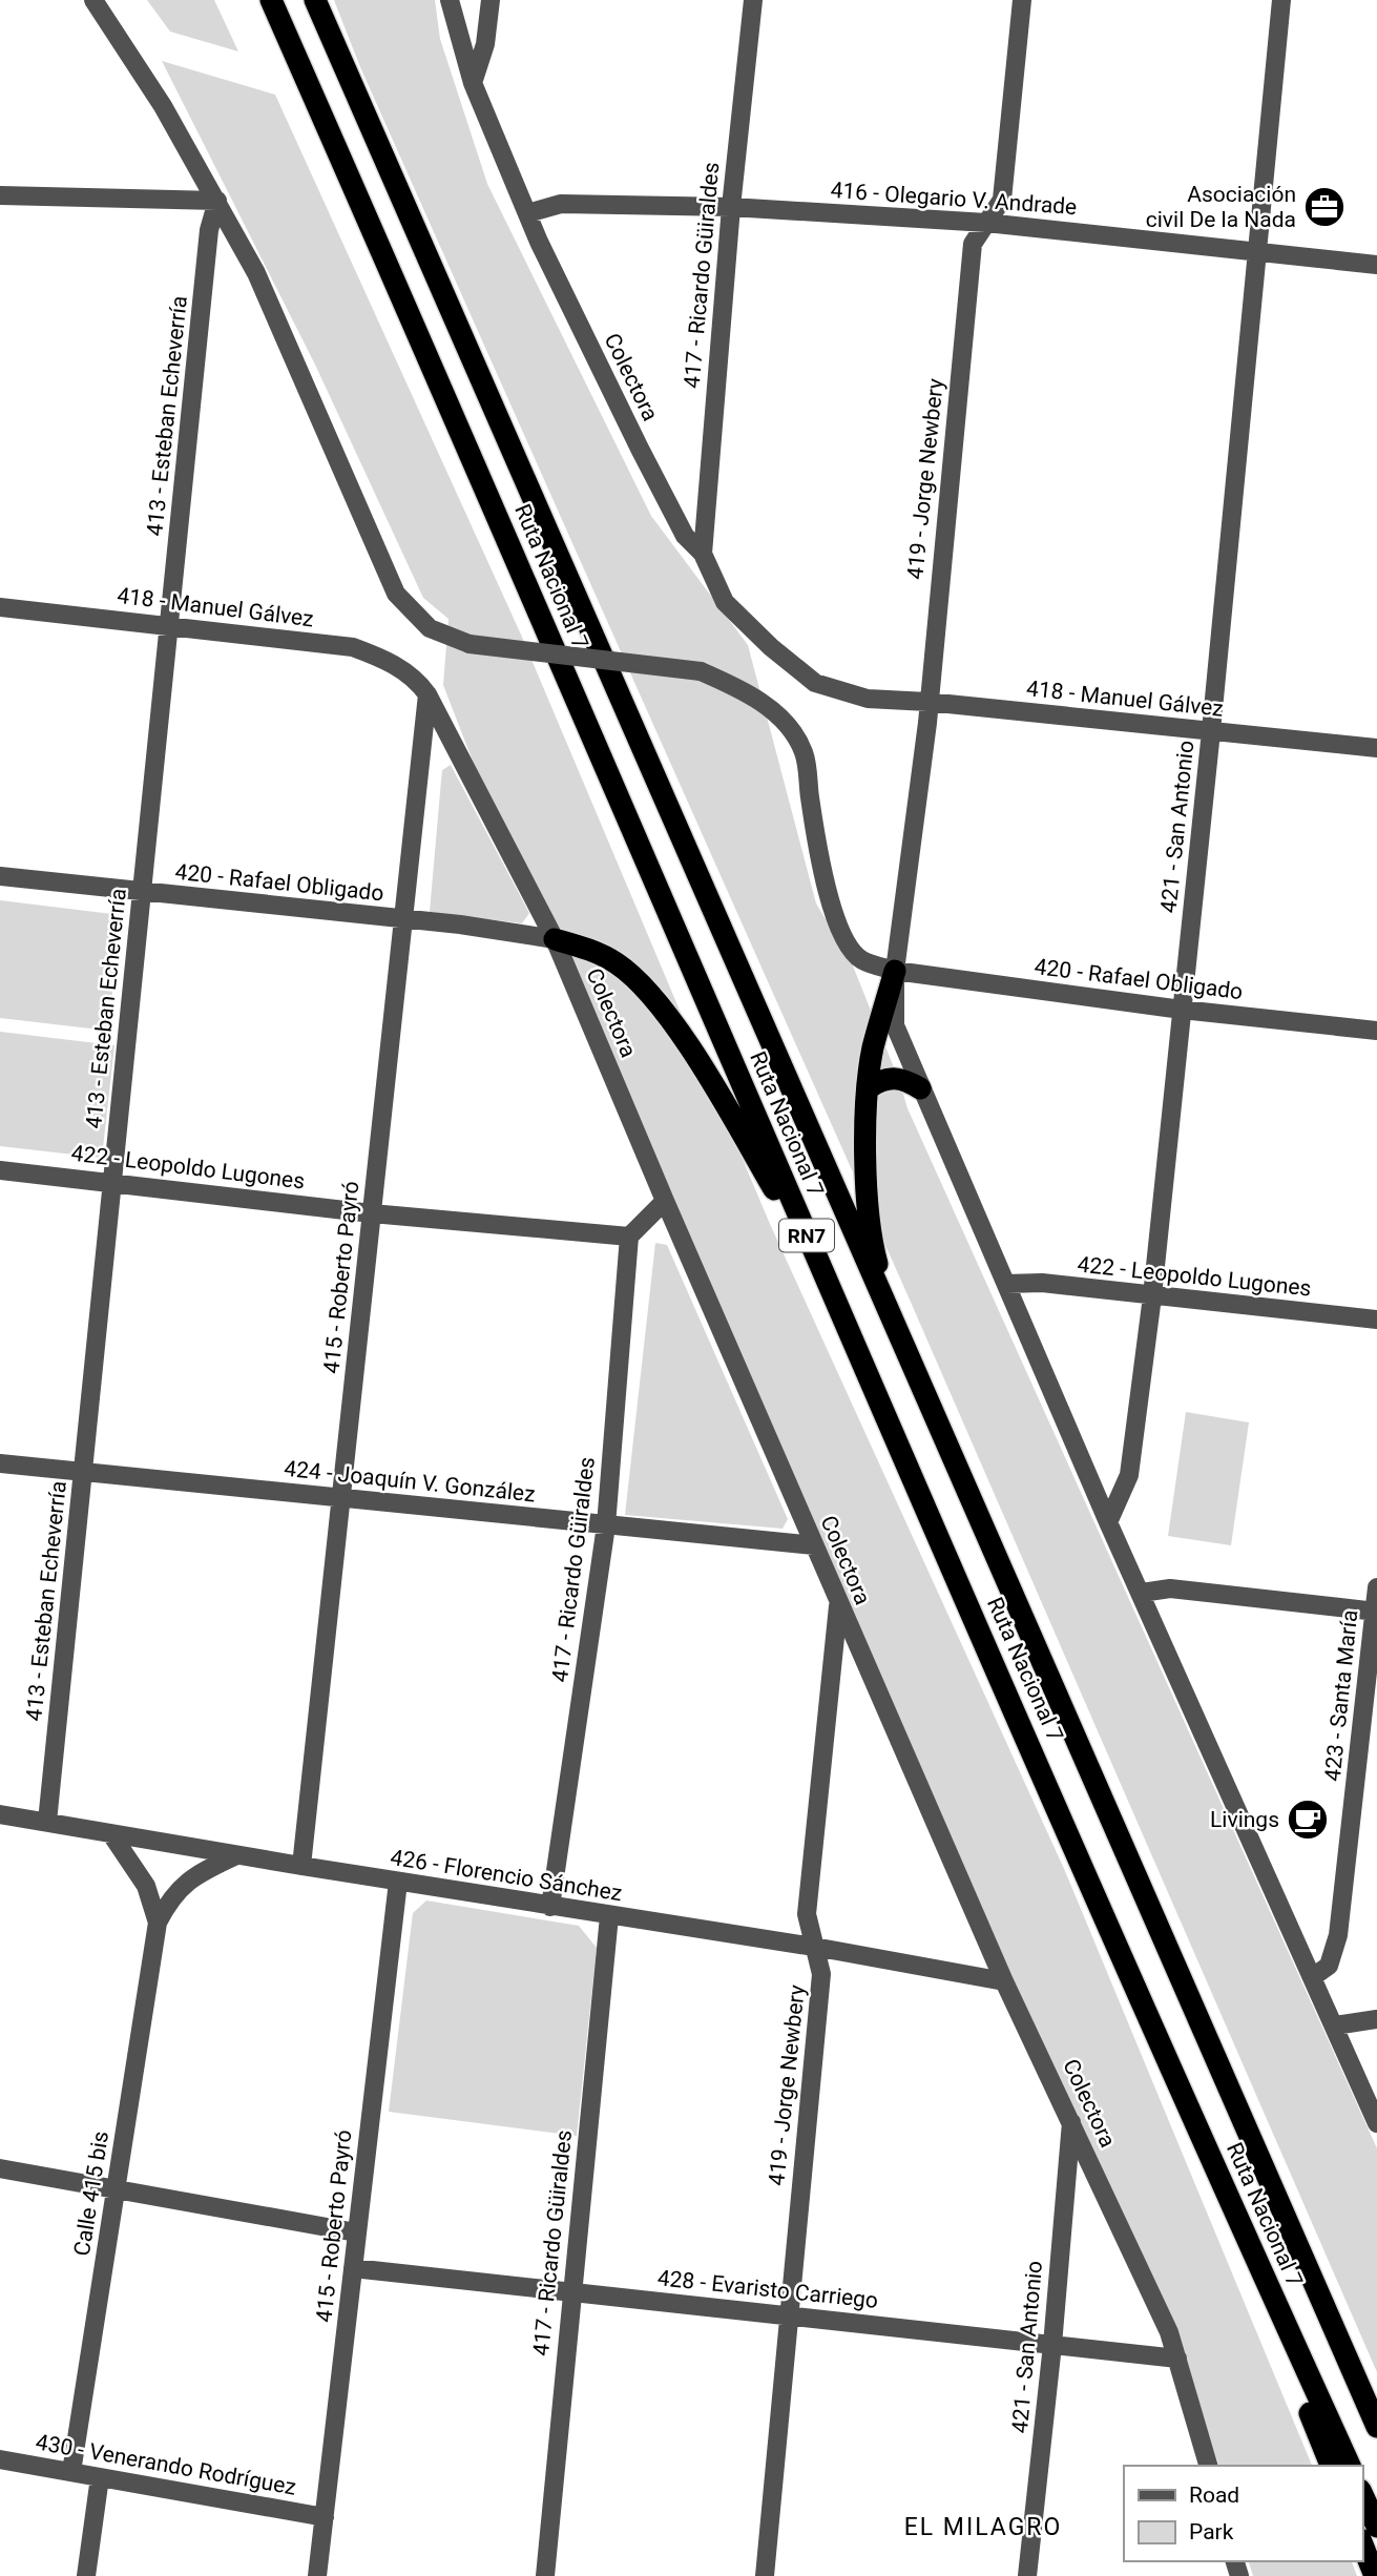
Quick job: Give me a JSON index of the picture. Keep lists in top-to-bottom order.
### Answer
{
  "streets": {
    "highway": ["Ruta Nacional 7", "RN7"],
    "street": [
      "416 - Olegario V. Andrade",
      "417 - Ricardo Güiraldes",
      "Colectora",
      "413 - Esteban Echeverría",
      "419 - Jorge Newbery",
      "418 - Manuel Gálvez",
      "421 - San Antonio",
      "420 - Rafael Obligado",
      "422 - Leopoldo Lugones",
      "415 - Roberto Payró",
      "424 - Joaquín V. González",
      "423 - Santa María",
      "426 - Florencio Sánchez",
      "Calle 415 bis",
      "428 - Evaristo Carriego",
      "430 - Venerando Rodríguez"
    ]
  },
  "crossings": [
    ["416 - Olegario V. Andrade", "417 - Ricardo Güiraldes"],
    ["416 - Olegario V. Andrade", "Colectora"],
    ["416 - Olegario V. Andrade", "419 - Jorge Newbery"],
    ["416 - Olegario V. Andrade", "421 - San Antonio"],
    ["417 - Ricardo Güiraldes", "Colectora"],
    ["417 - Ricardo Güiraldes", "422 - Leopoldo Lugones"],
    ["417 - Ricardo Güiraldes", "424 - Joaquín V. González"],
    ["417 - Ricardo Güiraldes", "426 - Florencio Sánchez"],
    ["417 - Ricardo Güiraldes", "428 - Evaristo Carriego"],
    ["Colectora", "419 - Jorge Newbery"],
    ["Colectora", "418 - Manuel Gálvez"],
    ["Colectora", "421 - San Antonio"],
    ["Colectora", "420 - Rafael Obligado"],
    ["Colectora", "415 - Roberto Payró"],
    ["Colectora", "424 - Joaquín V. González"],
    ["Colectora", "426 - Florencio Sánchez"],
    ["Colectora", "428 - Evaristo Carriego"],
    ["413 - Esteban Echeverría", "418 - Manuel Gálvez"],
    ["413 - Esteban Echeverría", "420 - Rafael Obligado"],
    ["413 - Esteban Echeverría", "422 - Leopoldo Lugones"],
    ["413 - Esteban Echeverría", "424 - Joaquín V. González"],
    ["413 - Esteban Echeverría", "426 - Florencio Sánchez"],
    ["419 - Jorge Newbery", "418 - Manuel Gálvez"],
    ["419 - Jorge Newbery", "420 - Rafael Obligado"],
    ["419 - Jorge Newbery", "426 - Florencio Sánchez"],
    ["419 - Jorge Newbery", "428 - Evaristo Carriego"],
    ["418 - Manuel Gálvez", "421 - San Antonio"],
    ["418 - Manuel Gálvez", "415 - Roberto Payró"],
    ["421 - San Antonio", "420 - Rafael Obligado"],
    ["421 - San Antonio", "422 - Leopoldo Lugones"],
    ["421 - San Antonio", "428 - Evaristo Carriego"],
    ["420 - Rafael Obligado", "415 - Roberto Payró"],
    ["422 - Leopoldo Lugones", "415 - Roberto Payró"],
    ["415 - Roberto Payró", "424 - Joaquín V. González"],
    ["415 - Roberto Payró", "426 - Florencio Sánchez"],
    ["415 - Roberto Payró", "428 - Evaristo Carriego"],
    ["415 - Roberto Payró", "430 - Venerando Rodríguez"],
    ["426 - Florencio Sánchez", "Calle 415 bis"],
    ["Calle 415 bis", "430 - Venerando Rodríguez"]
  ],
  "districts": ["EL MILAGRO"],
  "places": {
    "office": ["Asociación civil De la Nada"],
    "cafe": ["Livings"]
  },
  "legend": ["Road", "Park"]
}
